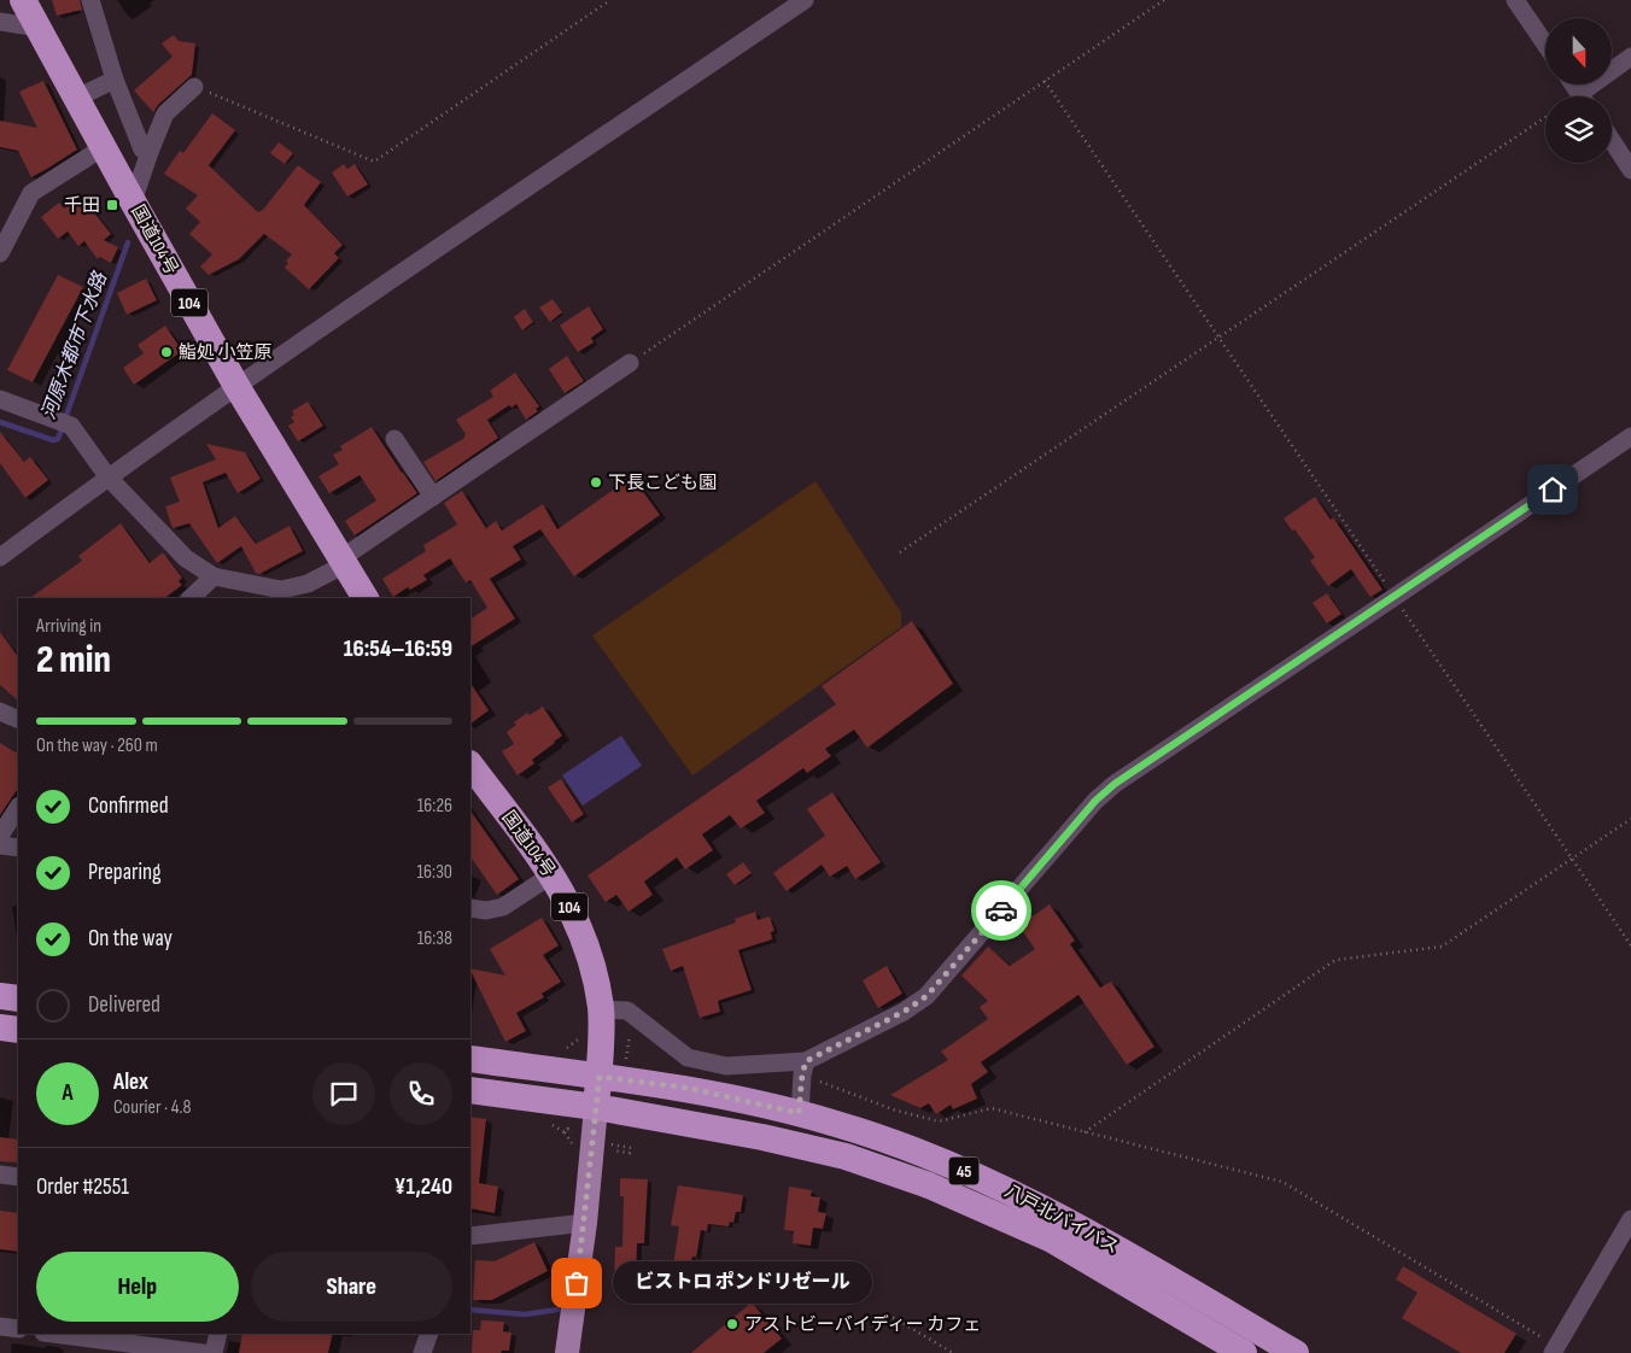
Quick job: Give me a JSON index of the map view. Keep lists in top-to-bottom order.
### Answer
{
  "streets": {
    "highway": [
      "国道104号",
      "104",
      "45",
      "八戸北バイパス"
    ]
  },
  "crossings": [
    ["国道104号", "45"],
    ["国道104号", "八戸北バイパス"],
    ["45", "八戸北バイパス"]
  ],
  "water": ["河原木都市下水路"],
  "places": {
    "transit": ["千田"],
    "other": [
      "鮨処 小笠原",
      "下長こども園",
      "ビストロ ポンドリゼール",
      "アストビーバイディー カフェ"
    ]
  },
  "north": "bottom",
  "page": {
    "heading": ["2 min", "Arriving in", "16:54–16:59"],
    "panel": [
      "Alex",
      "Courier · 4.8",
      "Order #2551",
      "¥1,240"
    ],
    "bar": "On the way · 260 m",
    "list": [
      ["Confirmed", "16:26"],
      ["Preparing", "16:30"],
      ["On the way", "16:38"],
      "Delivered"
    ],
    "round": "A",
    "buttons": ["Help", "Share"],
    "bubble": "ビストロ ポンドリゼール"
  }
}
